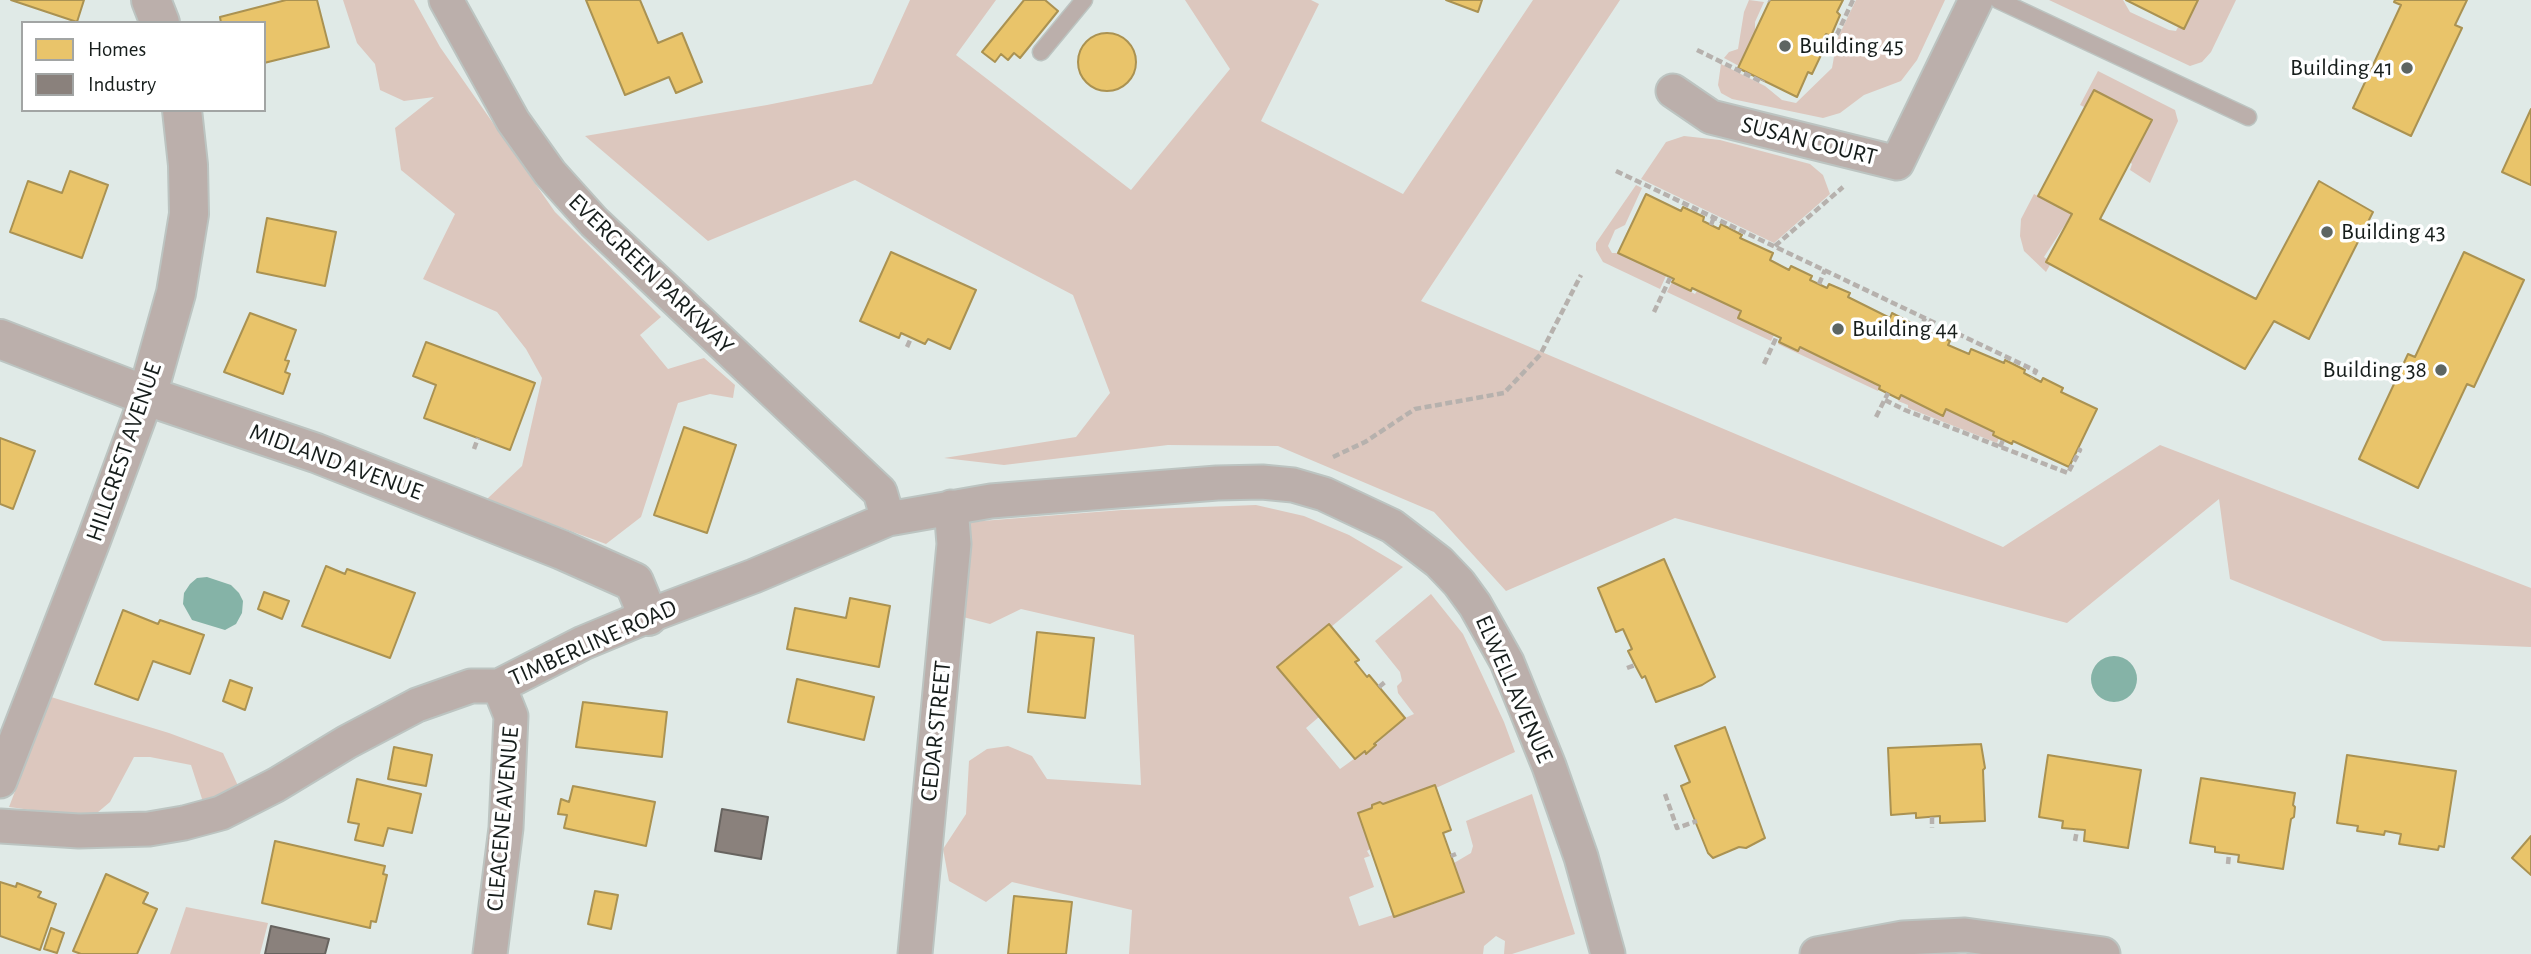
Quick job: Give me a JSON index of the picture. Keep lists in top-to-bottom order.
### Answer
{
  "streets": {
    "street": [
      "SUSAN COURT",
      "EVERGREEN PARKWAY",
      "HILLCREST AVENUE",
      "MIDLAND AVENUE",
      "TIMBERLINE ROAD",
      "ELWELL AVENUE",
      "CEDAR STREET",
      "CLEACENE AVENUE"
    ]
  },
  "crossings": [
    ["EVERGREEN PARKWAY", "TIMBERLINE ROAD"],
    ["HILLCREST AVENUE", "MIDLAND AVENUE"],
    ["MIDLAND AVENUE", "TIMBERLINE ROAD"],
    ["TIMBERLINE ROAD", "ELWELL AVENUE"],
    ["TIMBERLINE ROAD", "CEDAR STREET"],
    ["TIMBERLINE ROAD", "CLEACENE AVENUE"],
    ["ELWELL AVENUE", "CEDAR STREET"]
  ],
  "places": [
    "Building 45",
    "Building 41",
    "Building 43",
    "Building 44",
    "Building 38"
  ],
  "legend": ["Homes", "Industry"]
}
